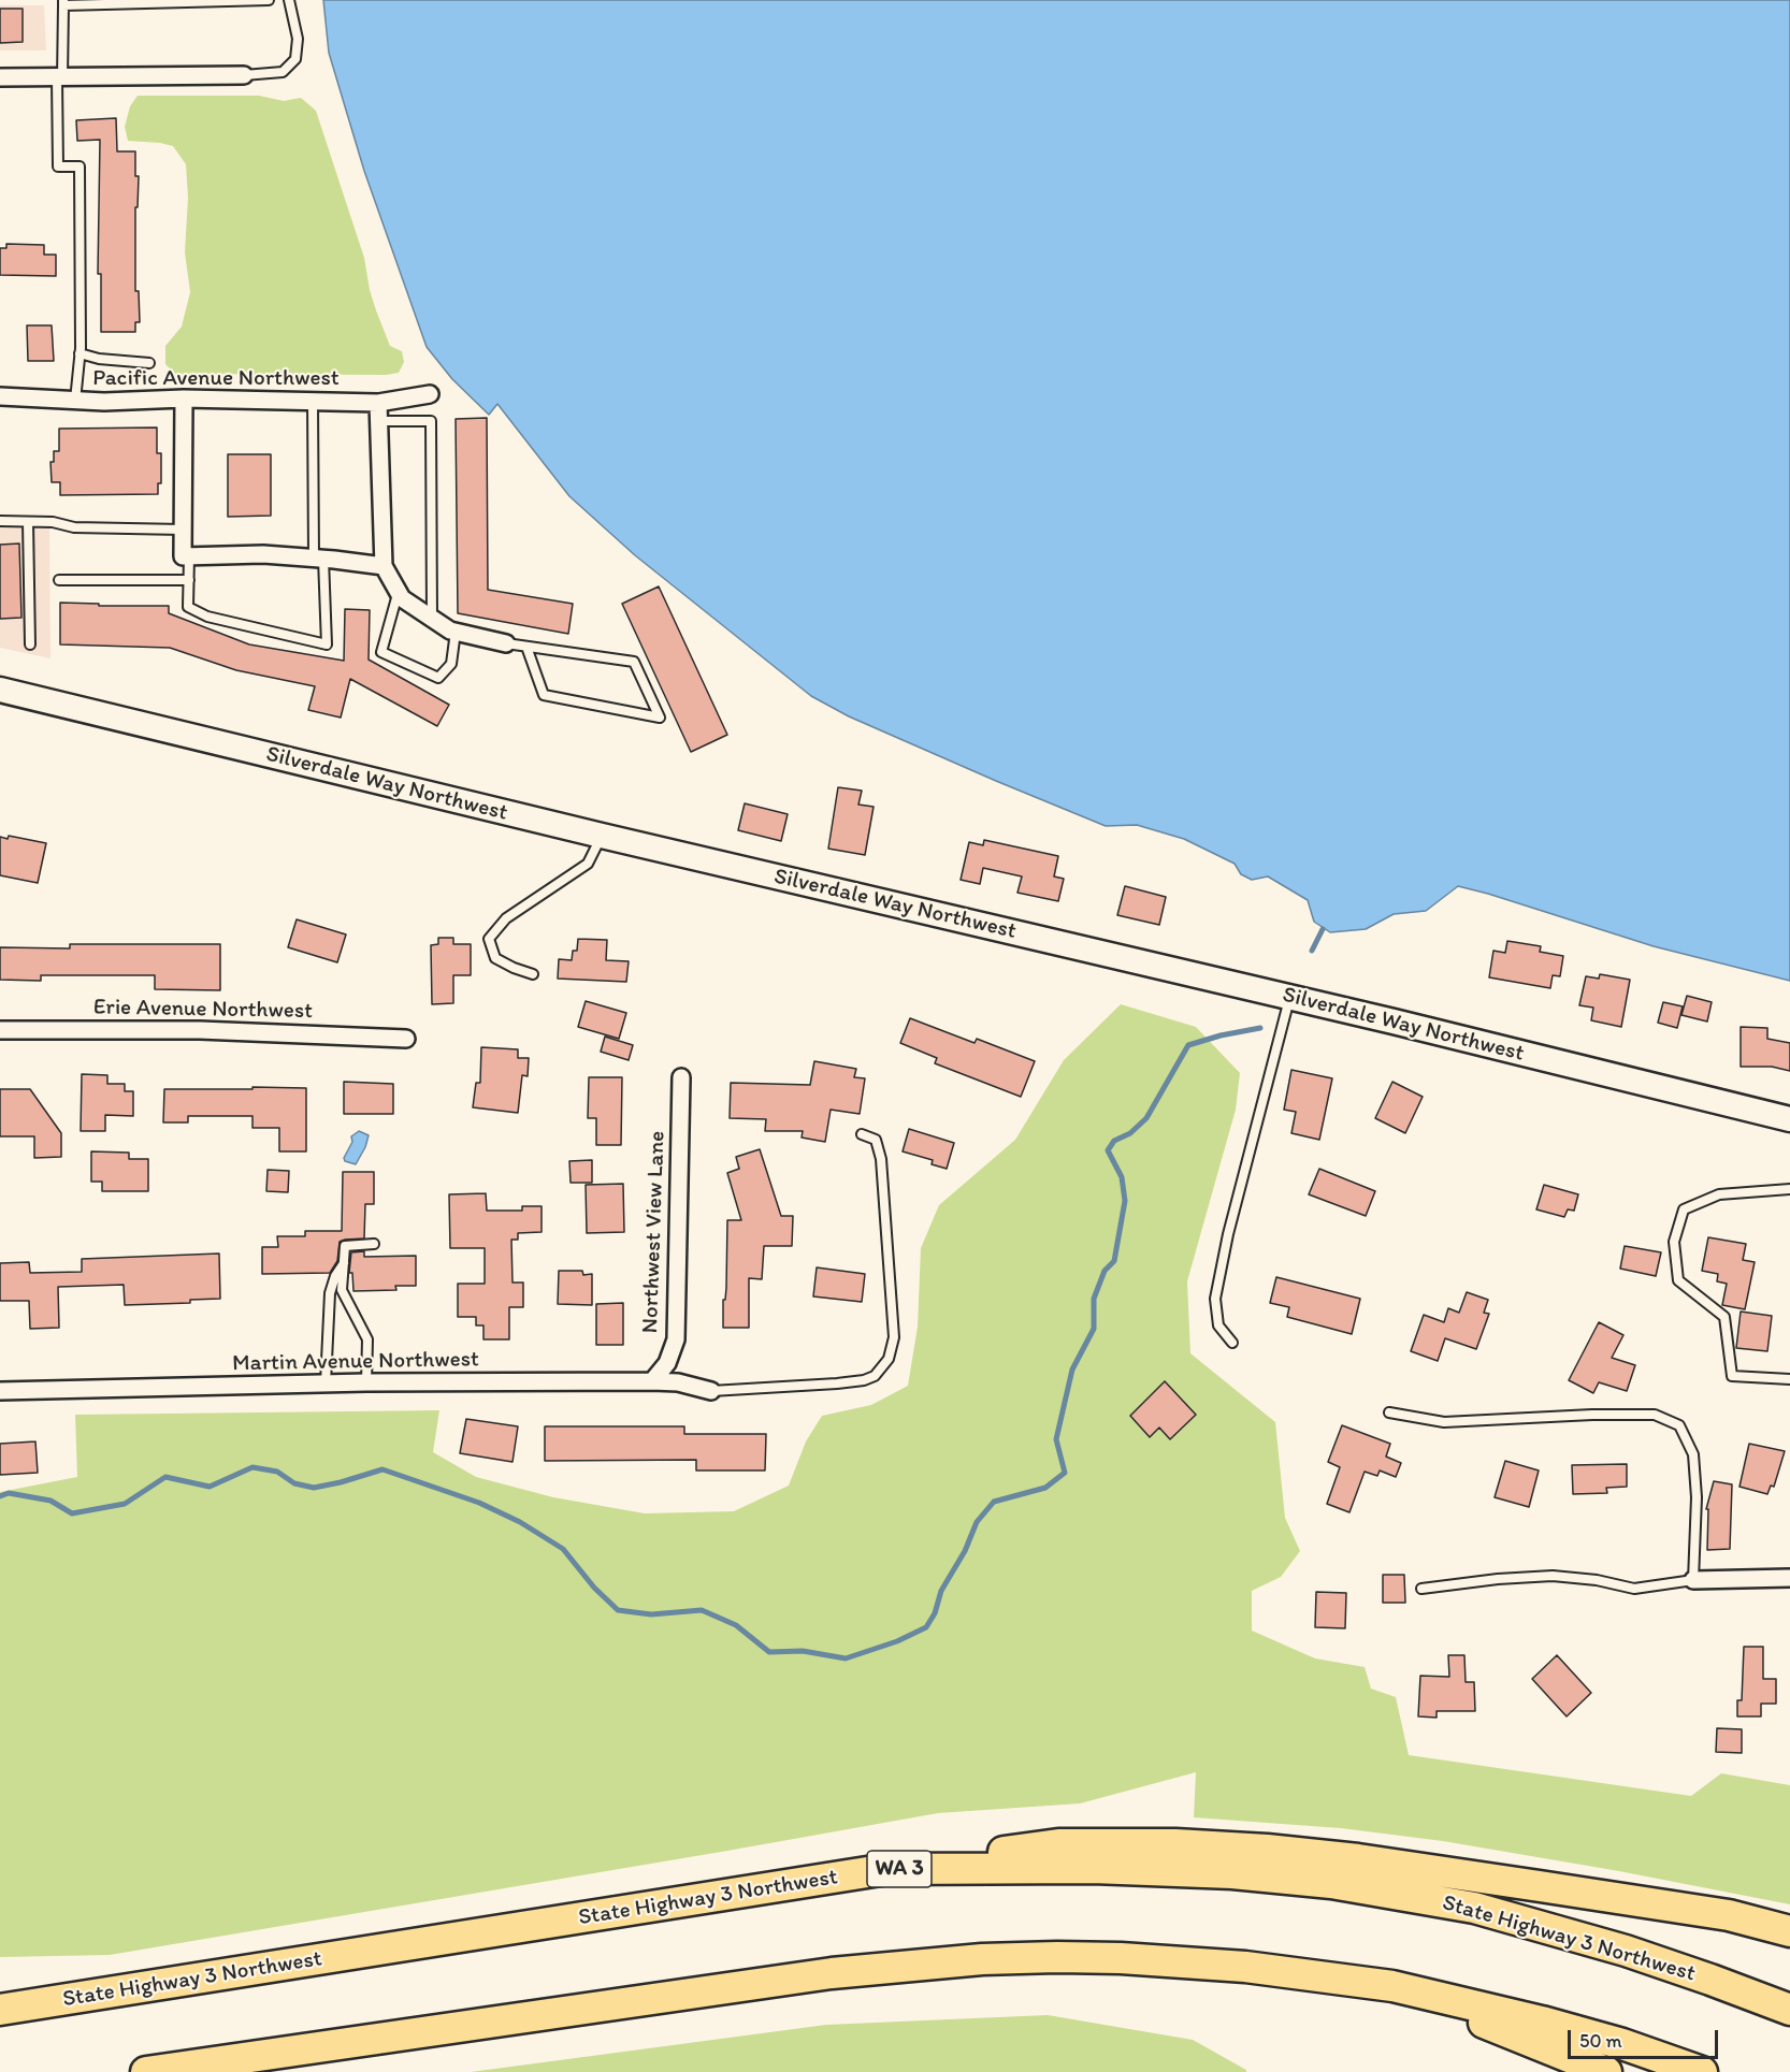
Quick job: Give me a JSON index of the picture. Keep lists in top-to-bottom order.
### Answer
{
  "streets": {
    "highway": ["WA 3", "State Highway 3 Northwest"],
    "main road": ["Silverdale Way Northwest"],
    "street": [
      "Pacific Avenue Northwest",
      "Erie Avenue Northwest",
      "Northwest View Lane",
      "Martin Avenue Northwest"
    ]
  },
  "crossings": [
    ["Northwest View Lane", "Martin Avenue Northwest"]
  ],
  "scale_bar": "50 m"
}
